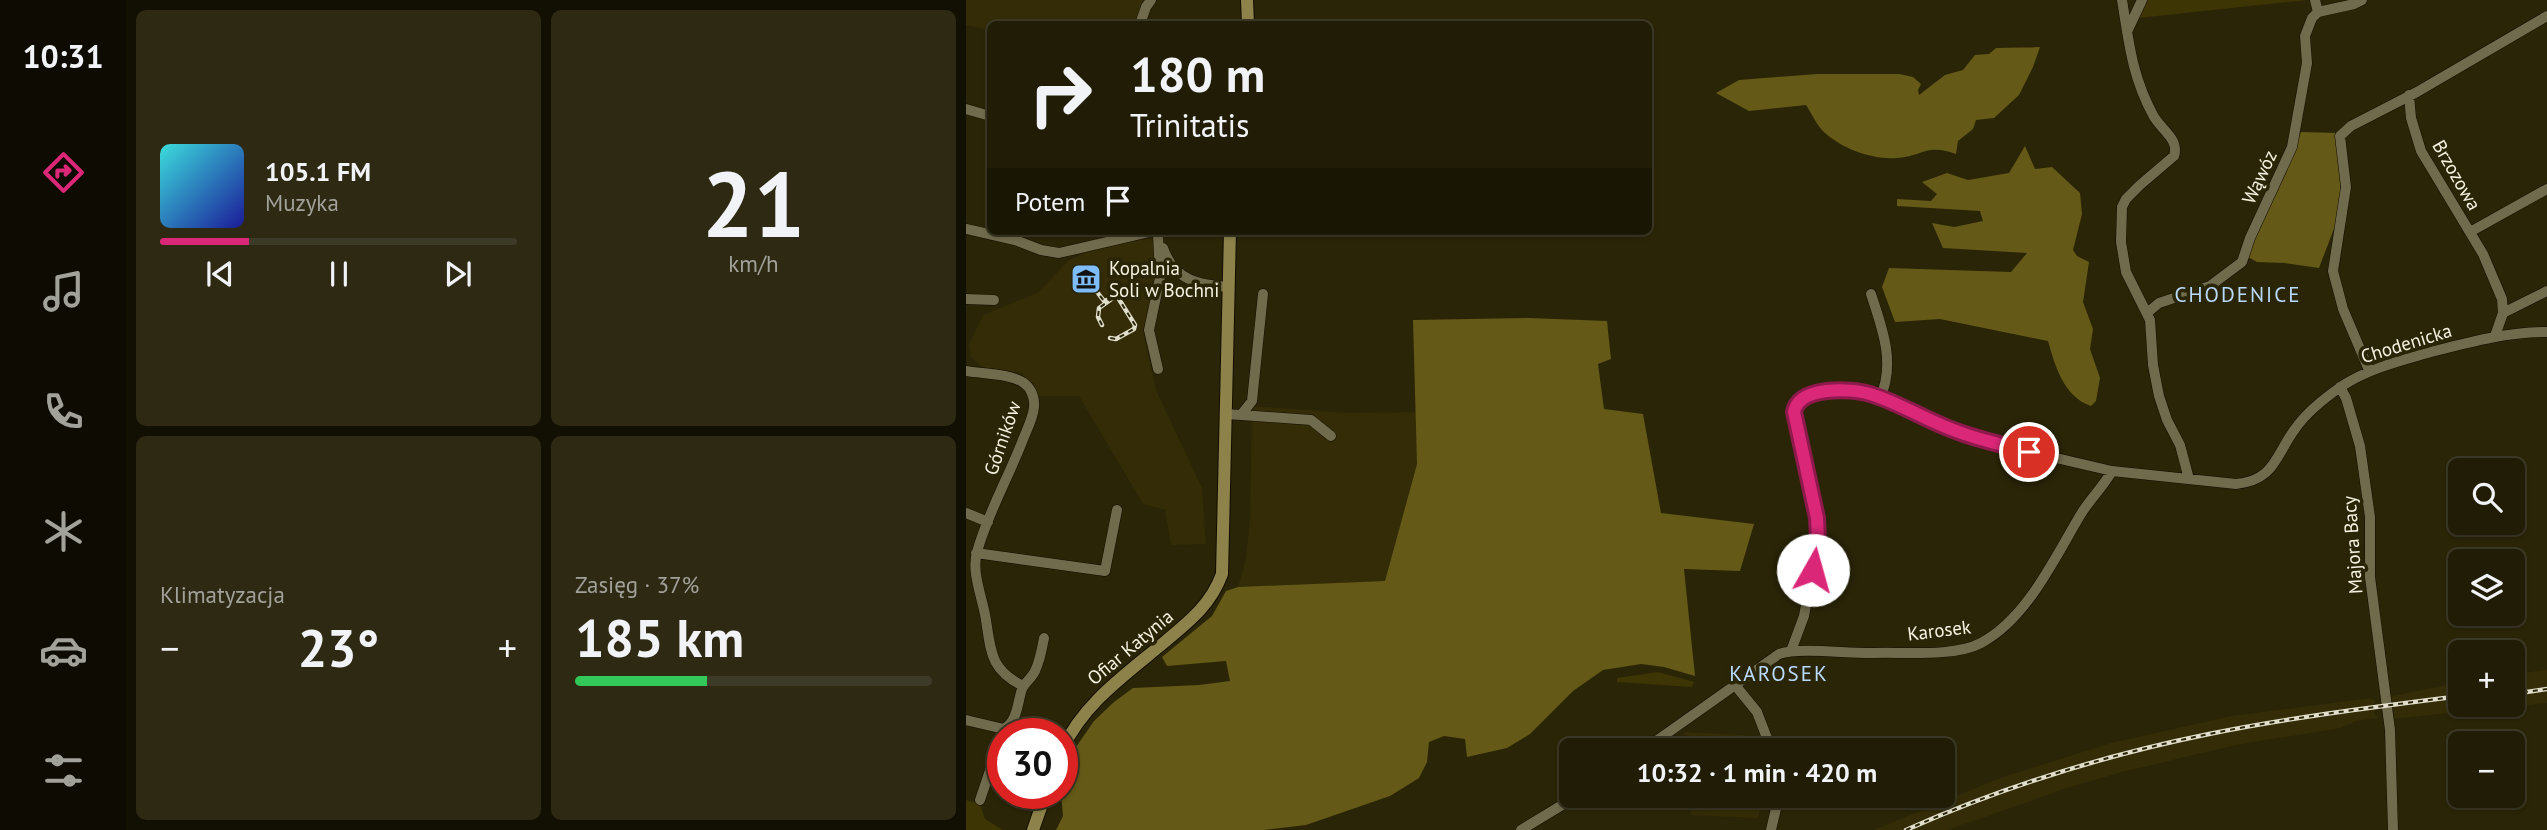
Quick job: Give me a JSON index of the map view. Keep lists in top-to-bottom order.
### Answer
{
  "streets": {
    "main road": ["Ofiar Katynia"],
    "street": [
      "Brzozowa",
      "Wąwóz",
      "Chodenicka",
      "Górników",
      "Majora Bacy",
      "Karosek"
    ]
  },
  "crossings": [
    ["Chodenicka", "Majora Bacy"],
    ["Chodenicka", "Karosek"]
  ],
  "districts": ["CHODENICE", "KAROSEK"],
  "places": {
    "museum": ["Kopalnia Soli w Bochni"]
  },
  "page": {
    "tabs": "10:31",
    "tile": [
      ["21", "km/h"],
      "Klimatyzacja",
      ["Zasięg · 37%", "185 km"]
    ],
    "turn": ["180 m", "Trinitatis"],
    "song": ["105.1 FM", "Muzyka"],
    "then": "Potem",
    "map_buttons": ["+", "−"],
    "heat": ["−", "23°", "+"],
    "limit": "30",
    "trip": "10:32 · 1 min · 420 m"
  }
}
